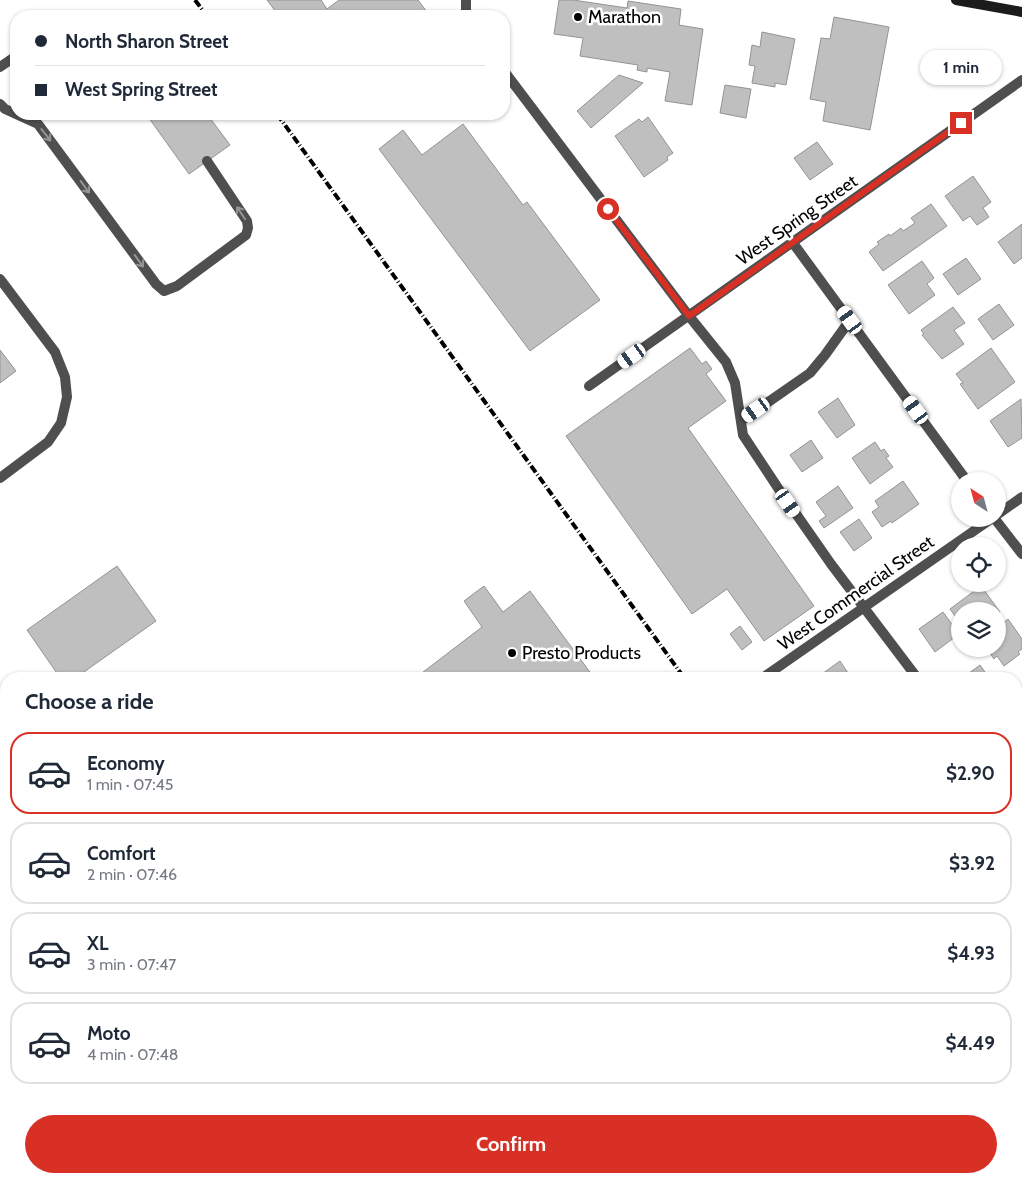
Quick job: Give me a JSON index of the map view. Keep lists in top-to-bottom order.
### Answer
{
  "streets": {
    "street": ["West Spring Street", "West Commercial Street"]
  },
  "places": ["Marathon", "Presto Products"],
  "north": "top left",
  "page": {
    "banner": ["North Sharon Street", "West Spring Street"],
    "bubble": "1 min",
    "heading": "Choose a ride",
    "list": [
      {
        "name": "Economy",
        "note": "1 min · 07:45",
        "value": "$2.90"
      },
      {
        "name": "Comfort",
        "note": "2 min · 07:46",
        "value": "$3.92"
      },
      {
        "name": "XL",
        "note": "3 min · 07:47",
        "value": "$4.93"
      },
      {
        "name": "Moto",
        "note": "4 min · 07:48",
        "value": "$4.49"
      }
    ],
    "buttons": "Confirm"
  }
}
